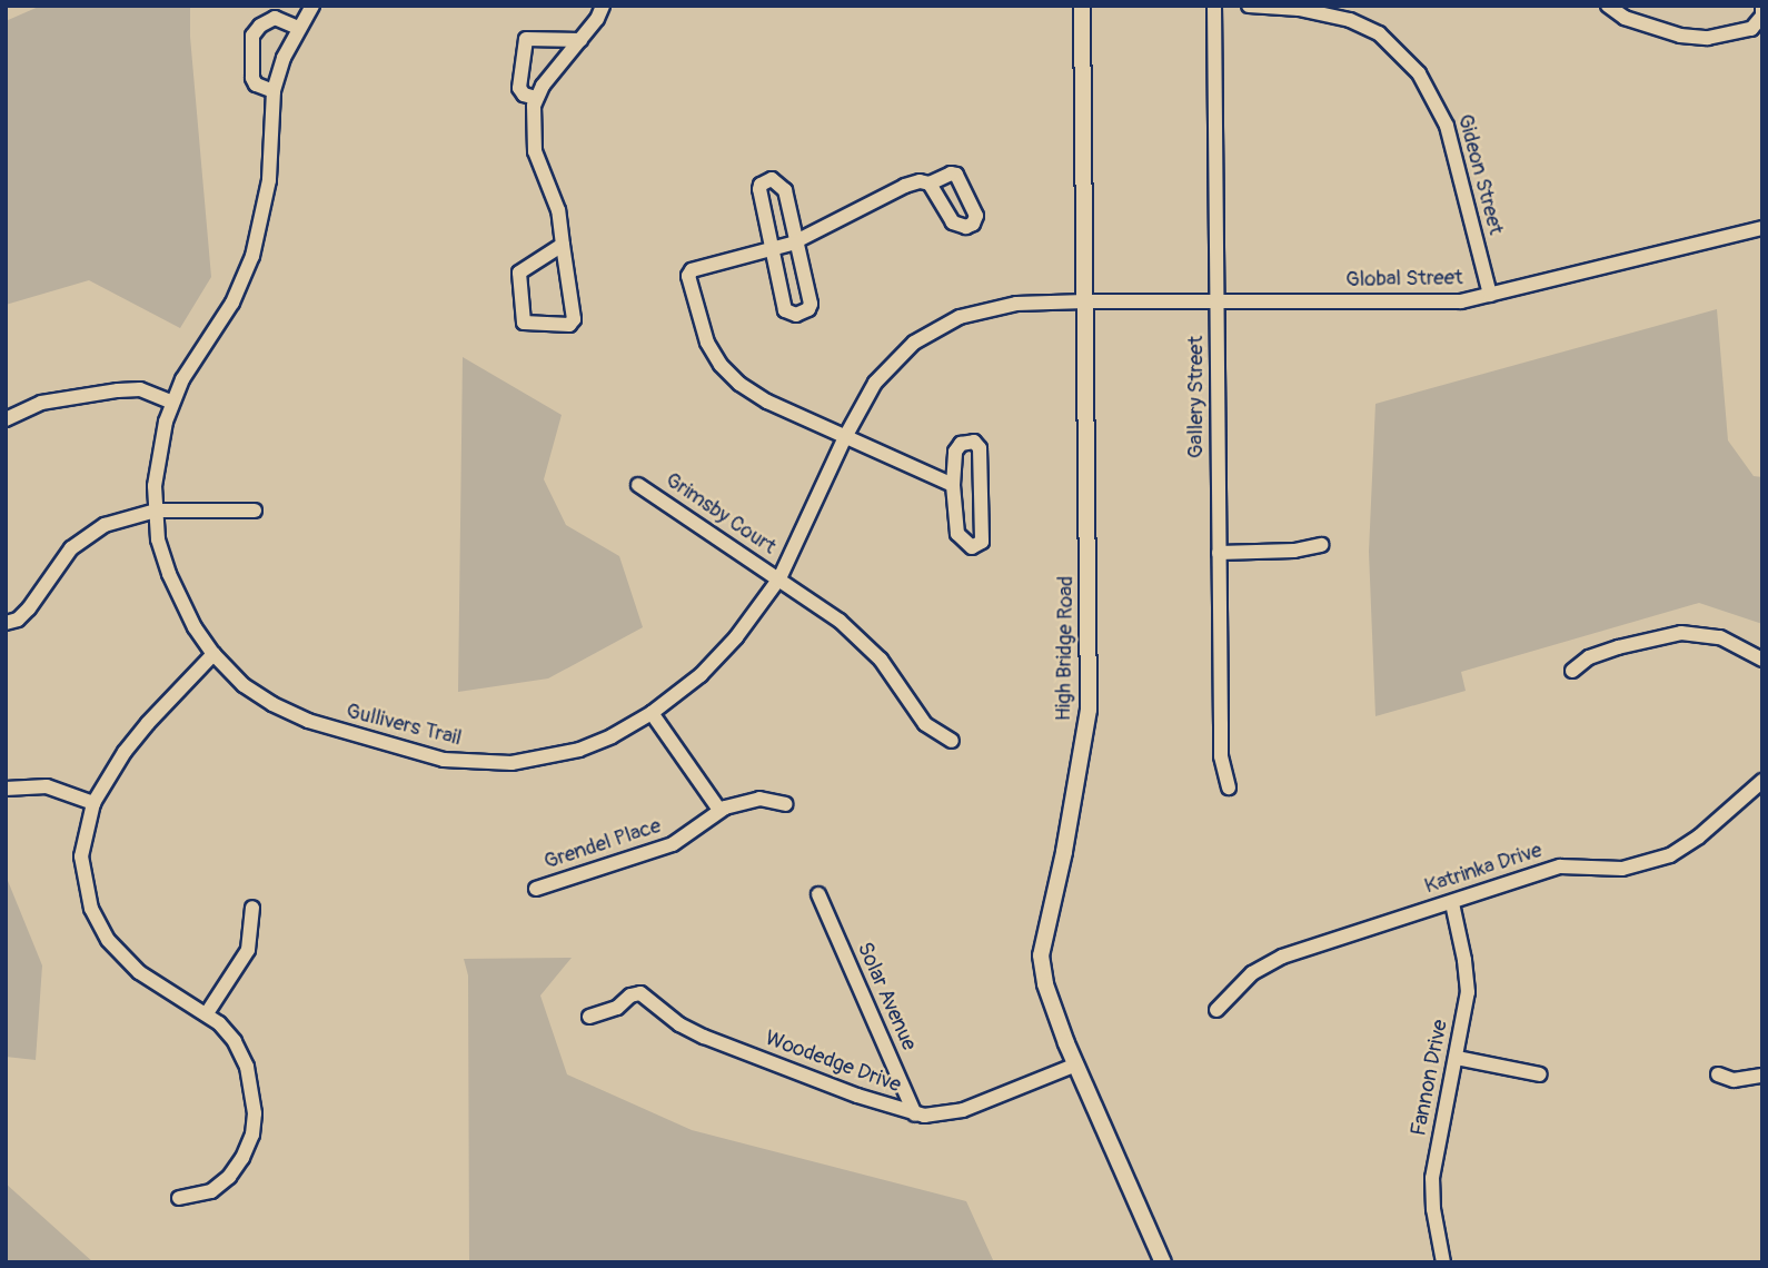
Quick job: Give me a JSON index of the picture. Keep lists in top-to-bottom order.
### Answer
{
  "streets": {
    "street": [
      "Gideon Street",
      "Global Street",
      "Gallery Street",
      "Grimsby Court",
      "High Bridge Road",
      "Gullivers Trail",
      "Grendel Place",
      "Katrinka Drive",
      "Solar Avenue",
      "Woodedge Drive",
      "Fannon Drive"
    ]
  },
  "crossings": [
    ["Gideon Street", "Global Street"],
    ["Global Street", "Gallery Street"],
    ["Global Street", "High Bridge Road"],
    ["Global Street", "Gullivers Trail"],
    ["Grimsby Court", "Gullivers Trail"],
    ["High Bridge Road", "Gullivers Trail"],
    ["High Bridge Road", "Woodedge Drive"],
    ["Katrinka Drive", "Fannon Drive"],
    ["Solar Avenue", "Woodedge Drive"]
  ]
}
